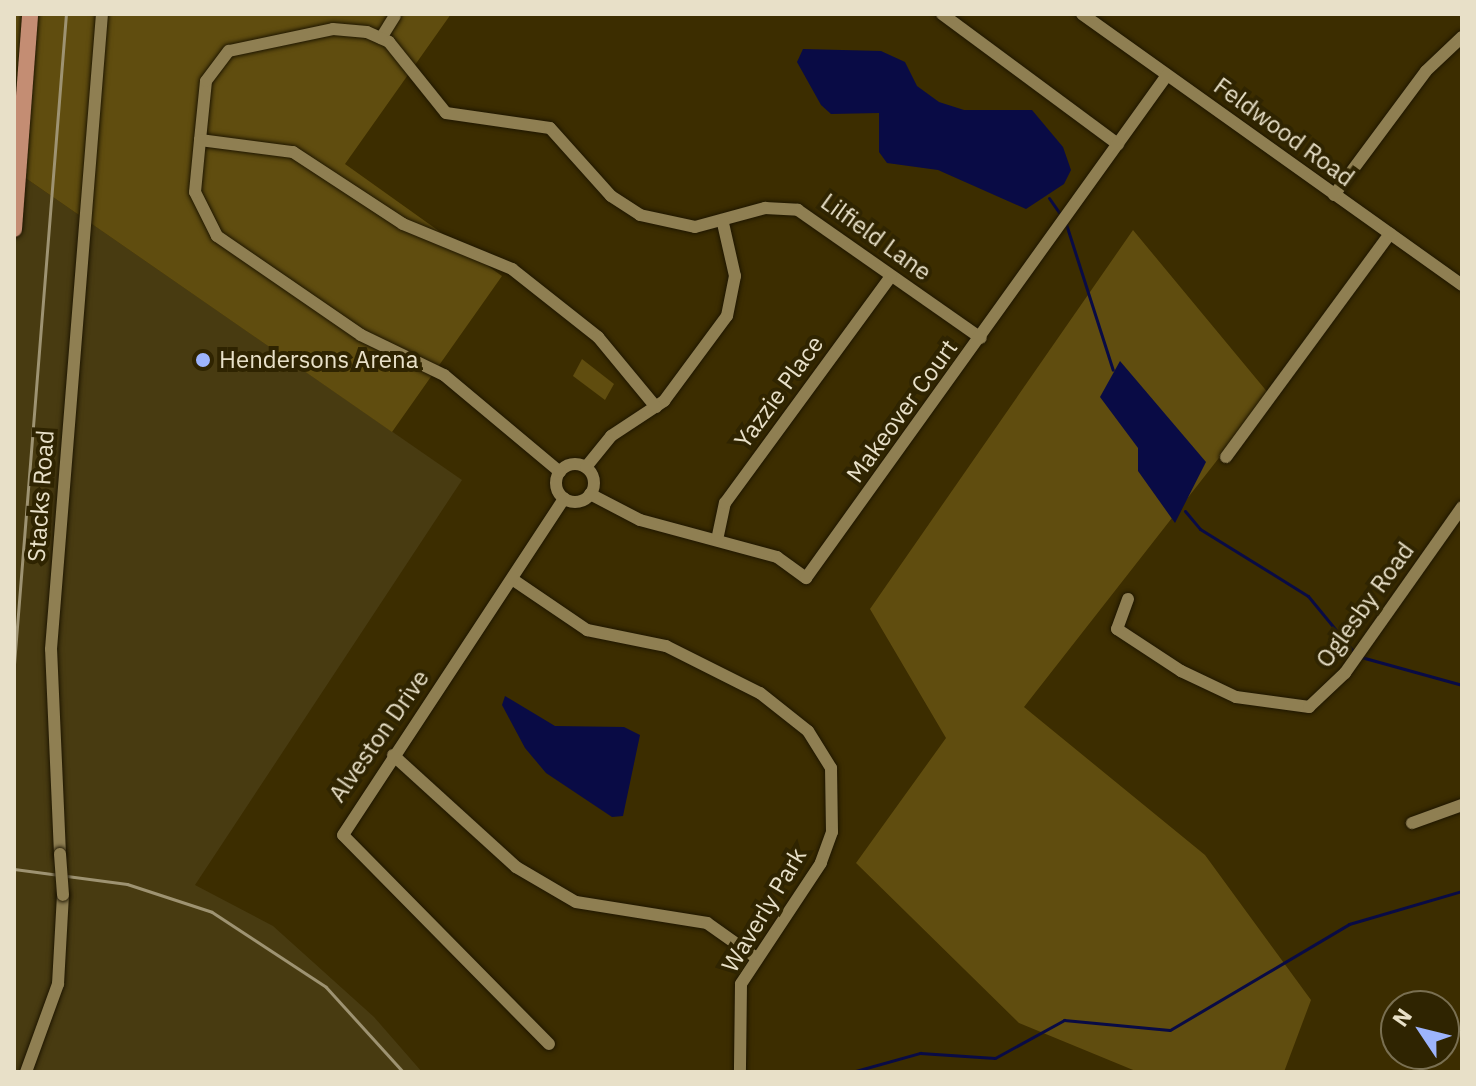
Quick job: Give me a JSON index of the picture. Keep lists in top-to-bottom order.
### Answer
{
  "streets": {
    "street": [
      "Feldwood Road",
      "Lilfield Lane",
      "Yazzie Place",
      "Makeover Court",
      "Stacks Road",
      "Oglesby Road",
      "Alveston Drive",
      "Waverly Park"
    ]
  },
  "crossings": [
    ["Feldwood Road", "Makeover Court"],
    ["Lilfield Lane", "Yazzie Place"],
    ["Lilfield Lane", "Makeover Court"],
    ["Yazzie Place", "Makeover Court"],
    ["Alveston Drive", "Waverly Park"]
  ],
  "places": ["Hendersons Arena"],
  "north": "top left"
}
